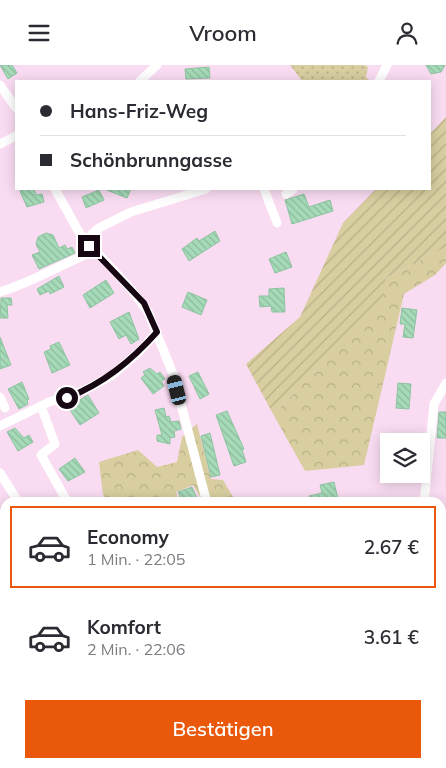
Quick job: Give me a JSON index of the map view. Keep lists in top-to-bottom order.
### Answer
{
  "page": {
    "header": "Vroom",
    "banner": ["Hans-Friz-Weg", "Schönbrunngasse"],
    "list": [
      {
        "name": "Economy",
        "note": "1 Min. · 22:05",
        "value": "2.67 €"
      },
      {
        "name": "Komfort",
        "note": "2 Min. · 22:06",
        "value": "3.61 €"
      }
    ],
    "buttons": "Bestätigen"
  }
}
